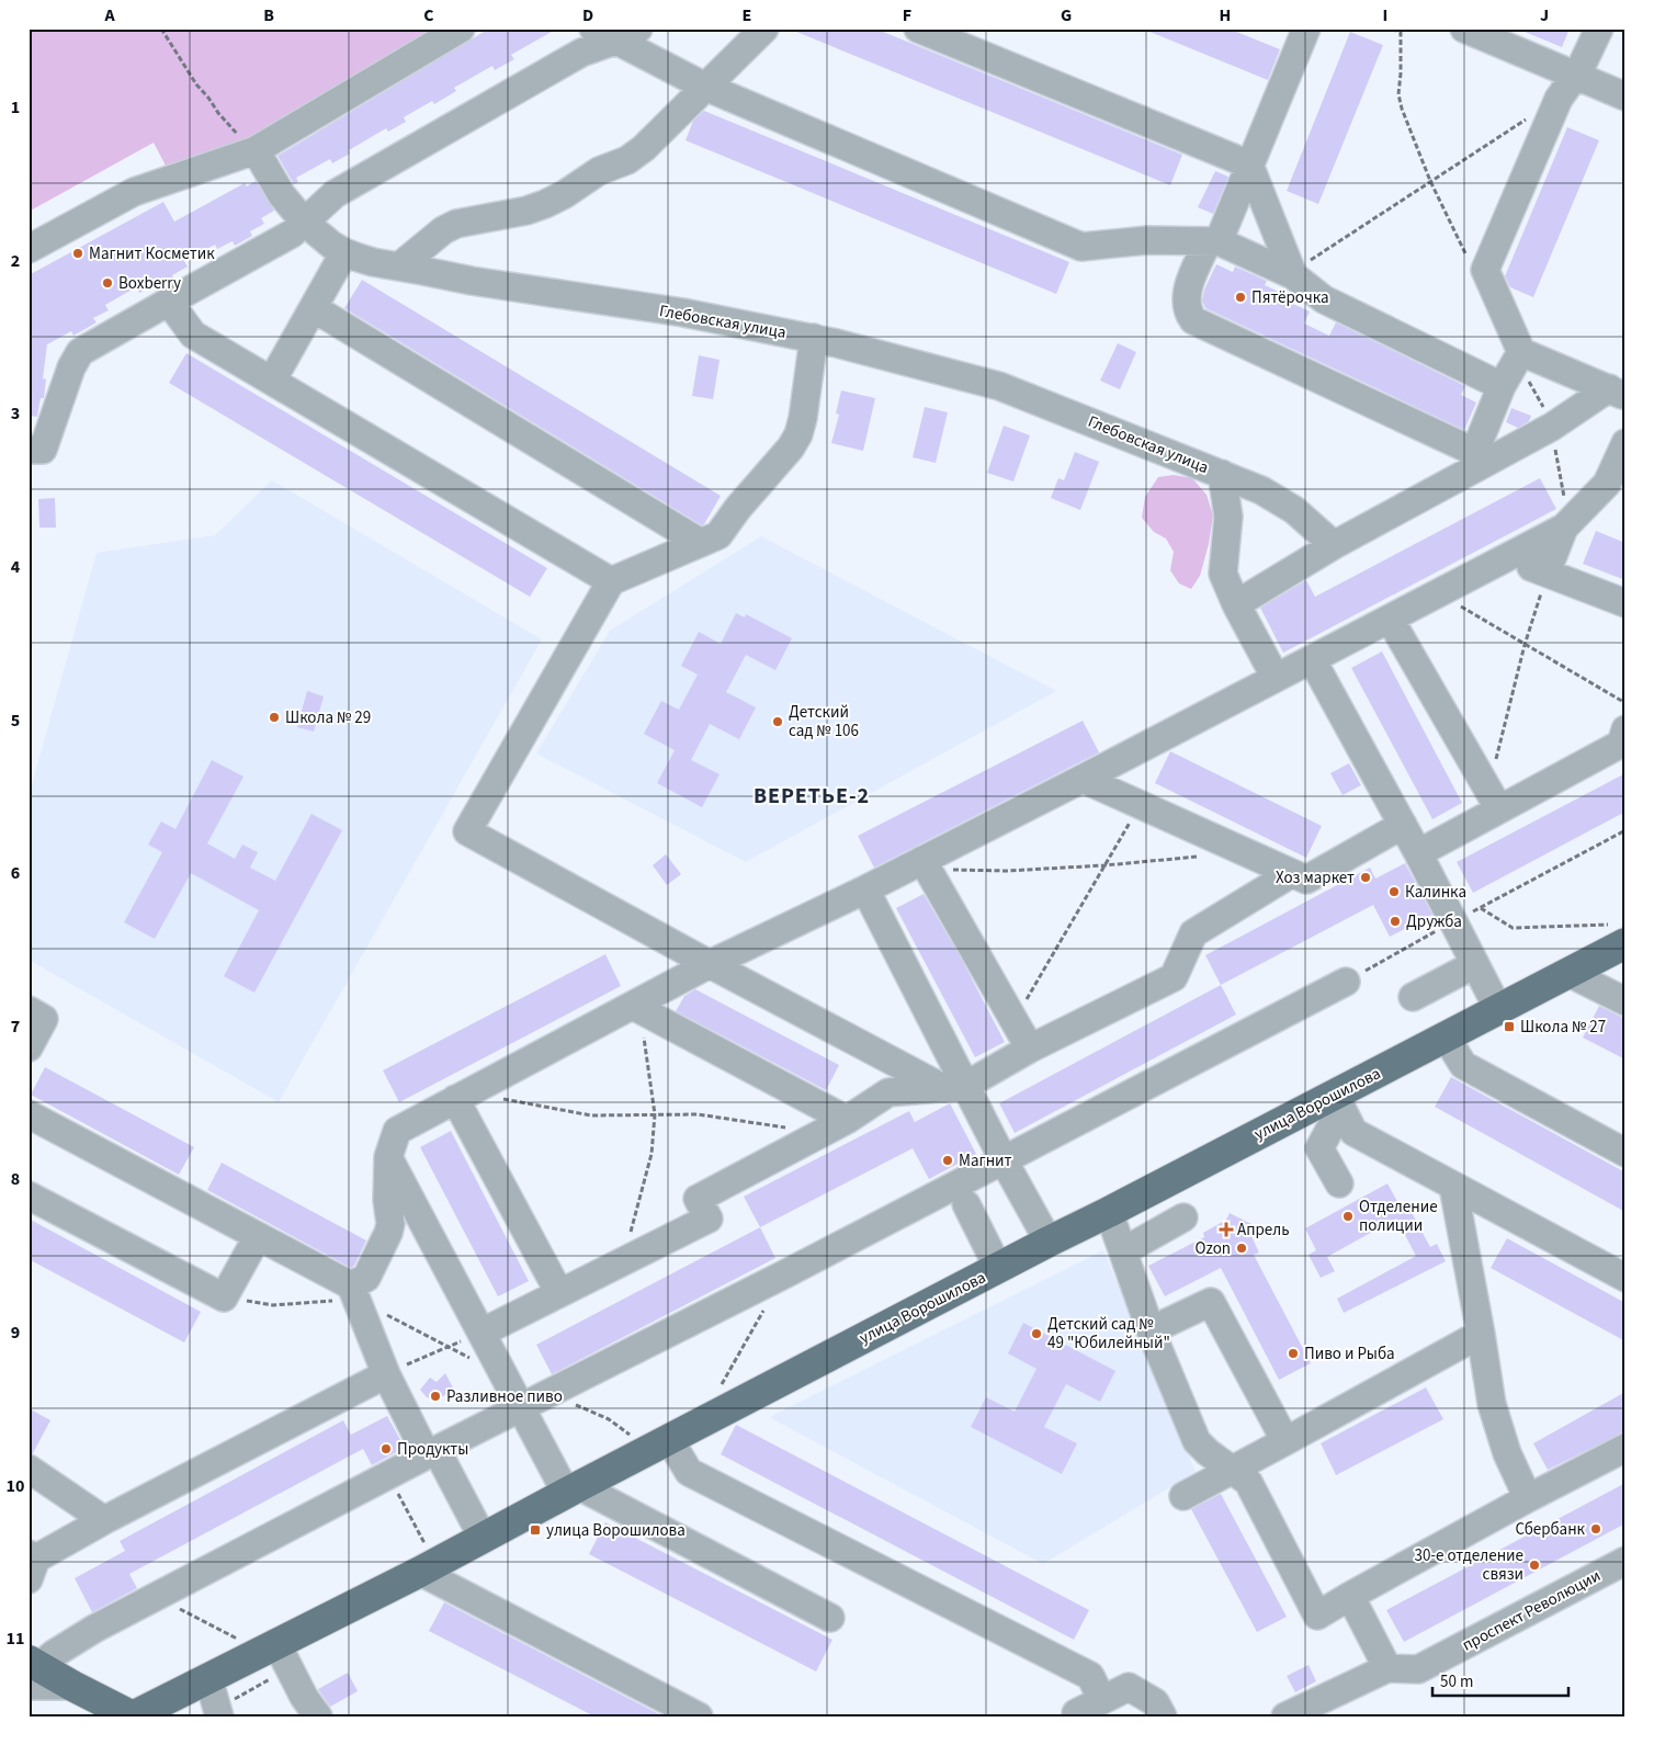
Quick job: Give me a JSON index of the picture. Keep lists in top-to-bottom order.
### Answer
{
  "streets": {
    "main road": ["улица Ворошилова"],
    "street": ["Глебовская улица", "проспект Революции"]
  },
  "districts": ["ВЕРЕТЬЕ-2"],
  "places": {
    "other": [
      "Магнит Косметик",
      "Boxberry",
      "Пятёрочка",
      "Школа № 29",
      "Детский сад № 106",
      "Хоз маркет",
      "Калинка",
      "Дружба",
      "Магнит",
      "Отделение полиции",
      "Ozon",
      "Детский сад № 49 \"Юбилейный\"",
      "Пиво и Рыба",
      "Разливное пиво",
      "Продукты",
      "Сбербанк",
      "30-е отделение связи"
    ],
    "transit": ["Школа № 27", "улица Ворошилова"],
    "health": ["Апрель"]
  },
  "scale_bar": "50 m",
  "grid": {
    "columns": [
      "A",
      "B",
      "C",
      "D",
      "E",
      "F",
      "G",
      "H",
      "I",
      "J"
    ],
    "rows": [
      "1",
      "2",
      "3",
      "4",
      "5",
      "6",
      "7",
      "8",
      "9",
      "10",
      "11"
    ]
  }
}
